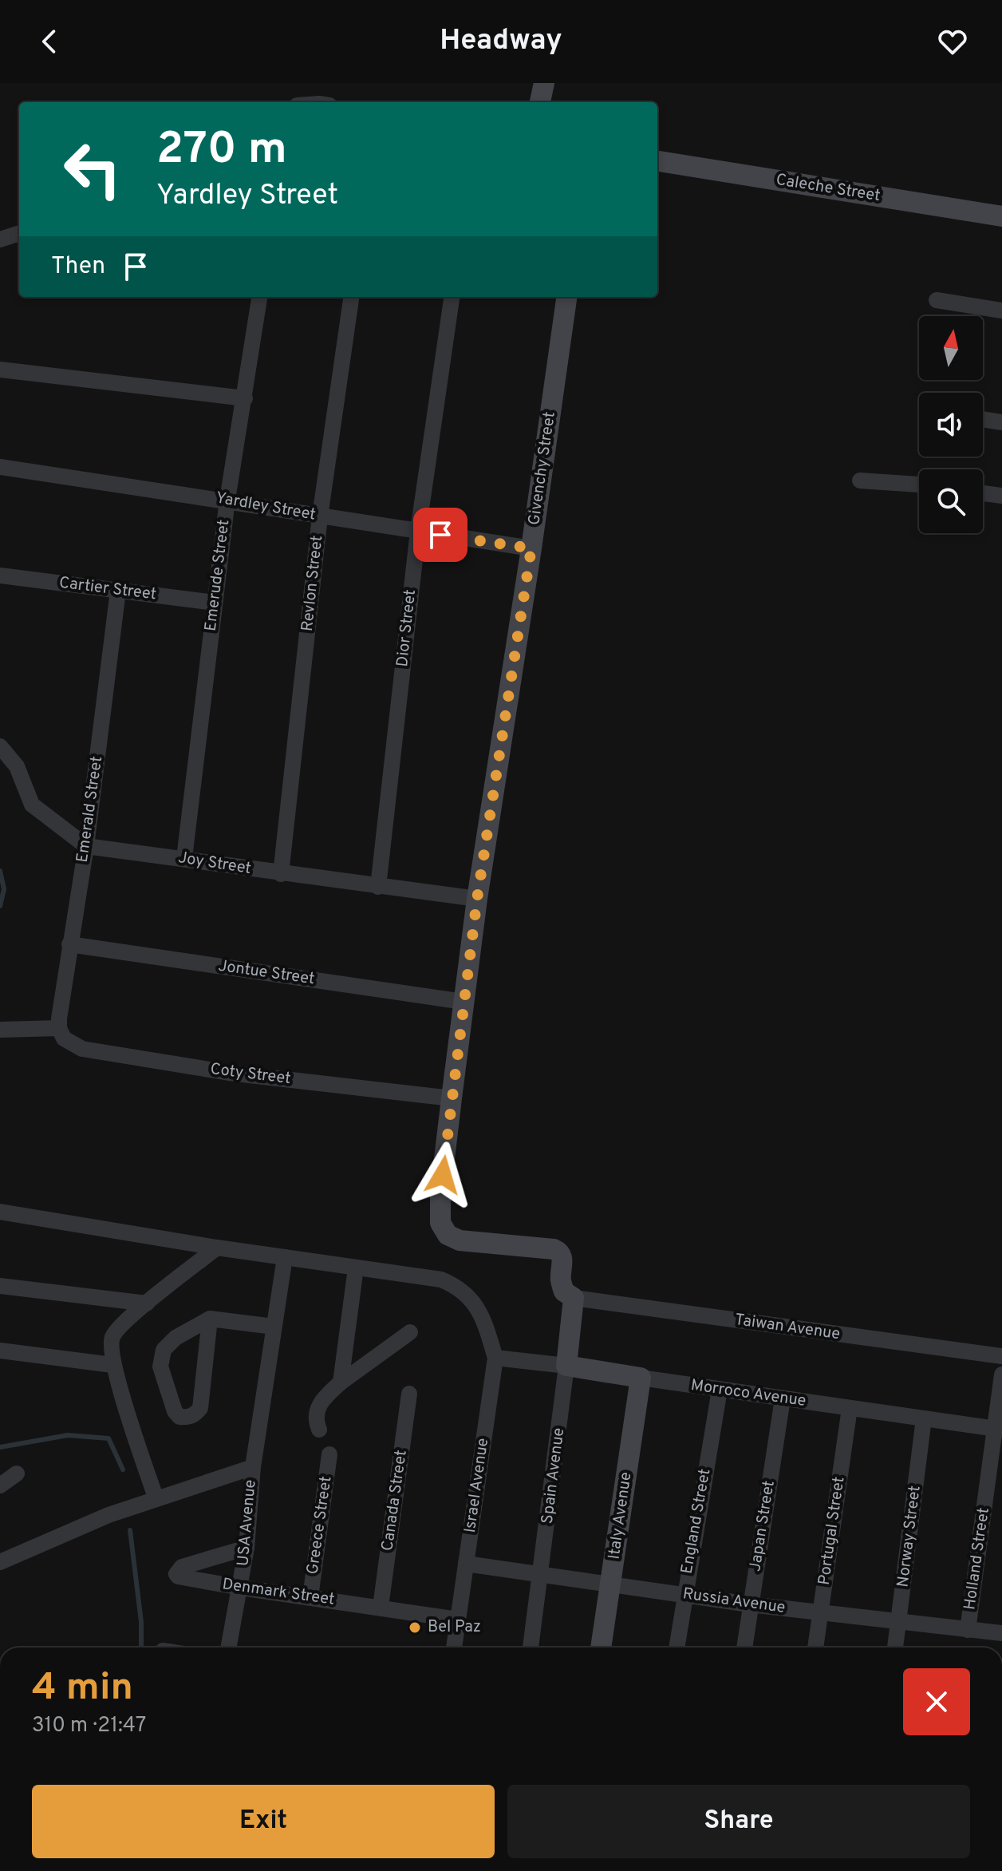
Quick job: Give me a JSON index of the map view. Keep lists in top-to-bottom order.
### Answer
{
  "streets": {
    "street": [
      "Caleche Street",
      "Givenchy Street",
      "Yardley Street",
      "Emerude Street",
      "Revlon Street",
      "Cartier Street",
      "Dior Street",
      "Emerald Street",
      "Joy Street",
      "Jontue Street",
      "Coty Street",
      "Taiwan Avenue",
      "Morroco Avenue",
      "Spain Avenue",
      "Israel Avenue",
      "Canada Street",
      "Italy Avenue",
      "England Street",
      "USA Avenue",
      "Greece Street",
      "Japan Street",
      "Portugal Street",
      "Norway Street",
      "Holland Street",
      "Denmark Street",
      "Russia Avenue"
    ]
  },
  "crossings": [
    ["Givenchy Street", "Yardley Street"],
    ["Givenchy Street", "Joy Street"],
    ["Givenchy Street", "Jontue Street"],
    ["Givenchy Street", "Coty Street"],
    ["Givenchy Street", "Taiwan Avenue"],
    ["Givenchy Street", "Spain Avenue"],
    ["Yardley Street", "Emerude Street"],
    ["Yardley Street", "Revlon Street"],
    ["Yardley Street", "Dior Street"],
    ["Emerude Street", "Cartier Street"],
    ["Emerude Street", "Joy Street"],
    ["Revlon Street", "Joy Street"],
    ["Cartier Street", "Emerald Street"],
    ["Dior Street", "Joy Street"],
    ["Emerald Street", "Joy Street"],
    ["Emerald Street", "Jontue Street"],
    ["Emerald Street", "Coty Street"],
    ["Taiwan Avenue", "Spain Avenue"],
    ["Morroco Avenue", "Spain Avenue"],
    ["Morroco Avenue", "Israel Avenue"],
    ["Morroco Avenue", "Italy Avenue"],
    ["Morroco Avenue", "England Street"],
    ["Morroco Avenue", "Japan Street"],
    ["Morroco Avenue", "Portugal Street"],
    ["Morroco Avenue", "Norway Street"],
    ["Morroco Avenue", "Holland Street"],
    ["Spain Avenue", "Russia Avenue"],
    ["Israel Avenue", "Denmark Street"],
    ["Israel Avenue", "Russia Avenue"],
    ["Canada Street", "Denmark Street"],
    ["Italy Avenue", "Russia Avenue"],
    ["England Street", "Russia Avenue"],
    ["USA Avenue", "Denmark Street"],
    ["Greece Street", "Denmark Street"],
    ["Japan Street", "Russia Avenue"],
    ["Portugal Street", "Russia Avenue"],
    ["Norway Street", "Russia Avenue"],
    ["Holland Street", "Russia Avenue"]
  ],
  "places": ["Bel Paz"],
  "north": "top",
  "page": {
    "header": "Headway",
    "turn": ["270 m", "Yardley Street"],
    "then": "Then",
    "heading": ["4 min", "310 m · 21:47"],
    "buttons": ["Exit", "Share"]
  }
}
